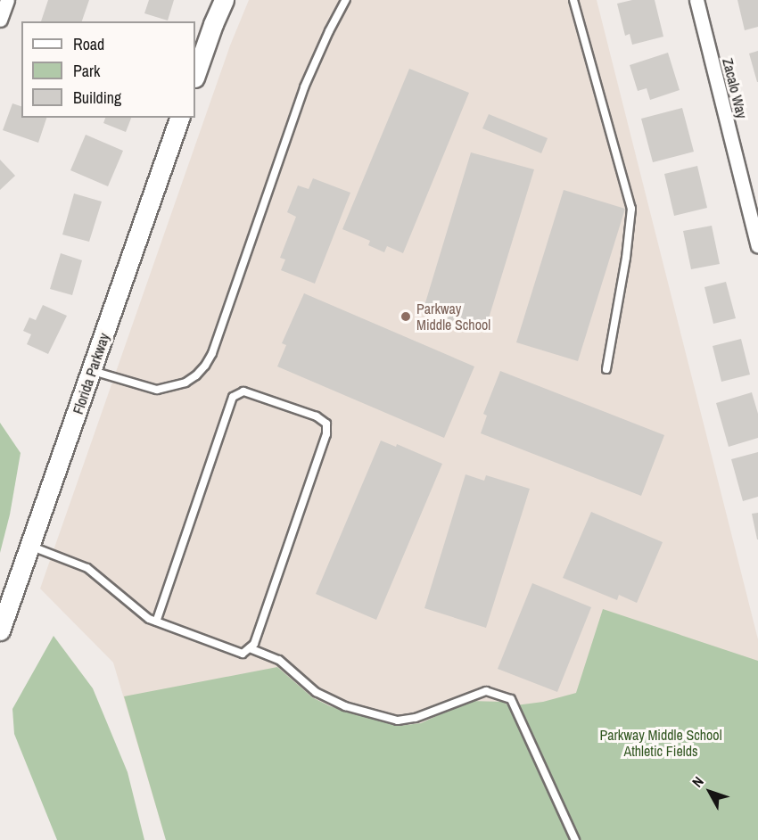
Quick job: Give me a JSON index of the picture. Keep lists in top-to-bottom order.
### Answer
{
  "streets": {
    "street": ["Zacalo Way", "Florida Parkway"]
  },
  "parks": ["Parkway Middle School Athletic Fields"],
  "places": ["Parkway Middle School"],
  "legend": ["Road", "Park", "Building"],
  "north": "top left"
}
